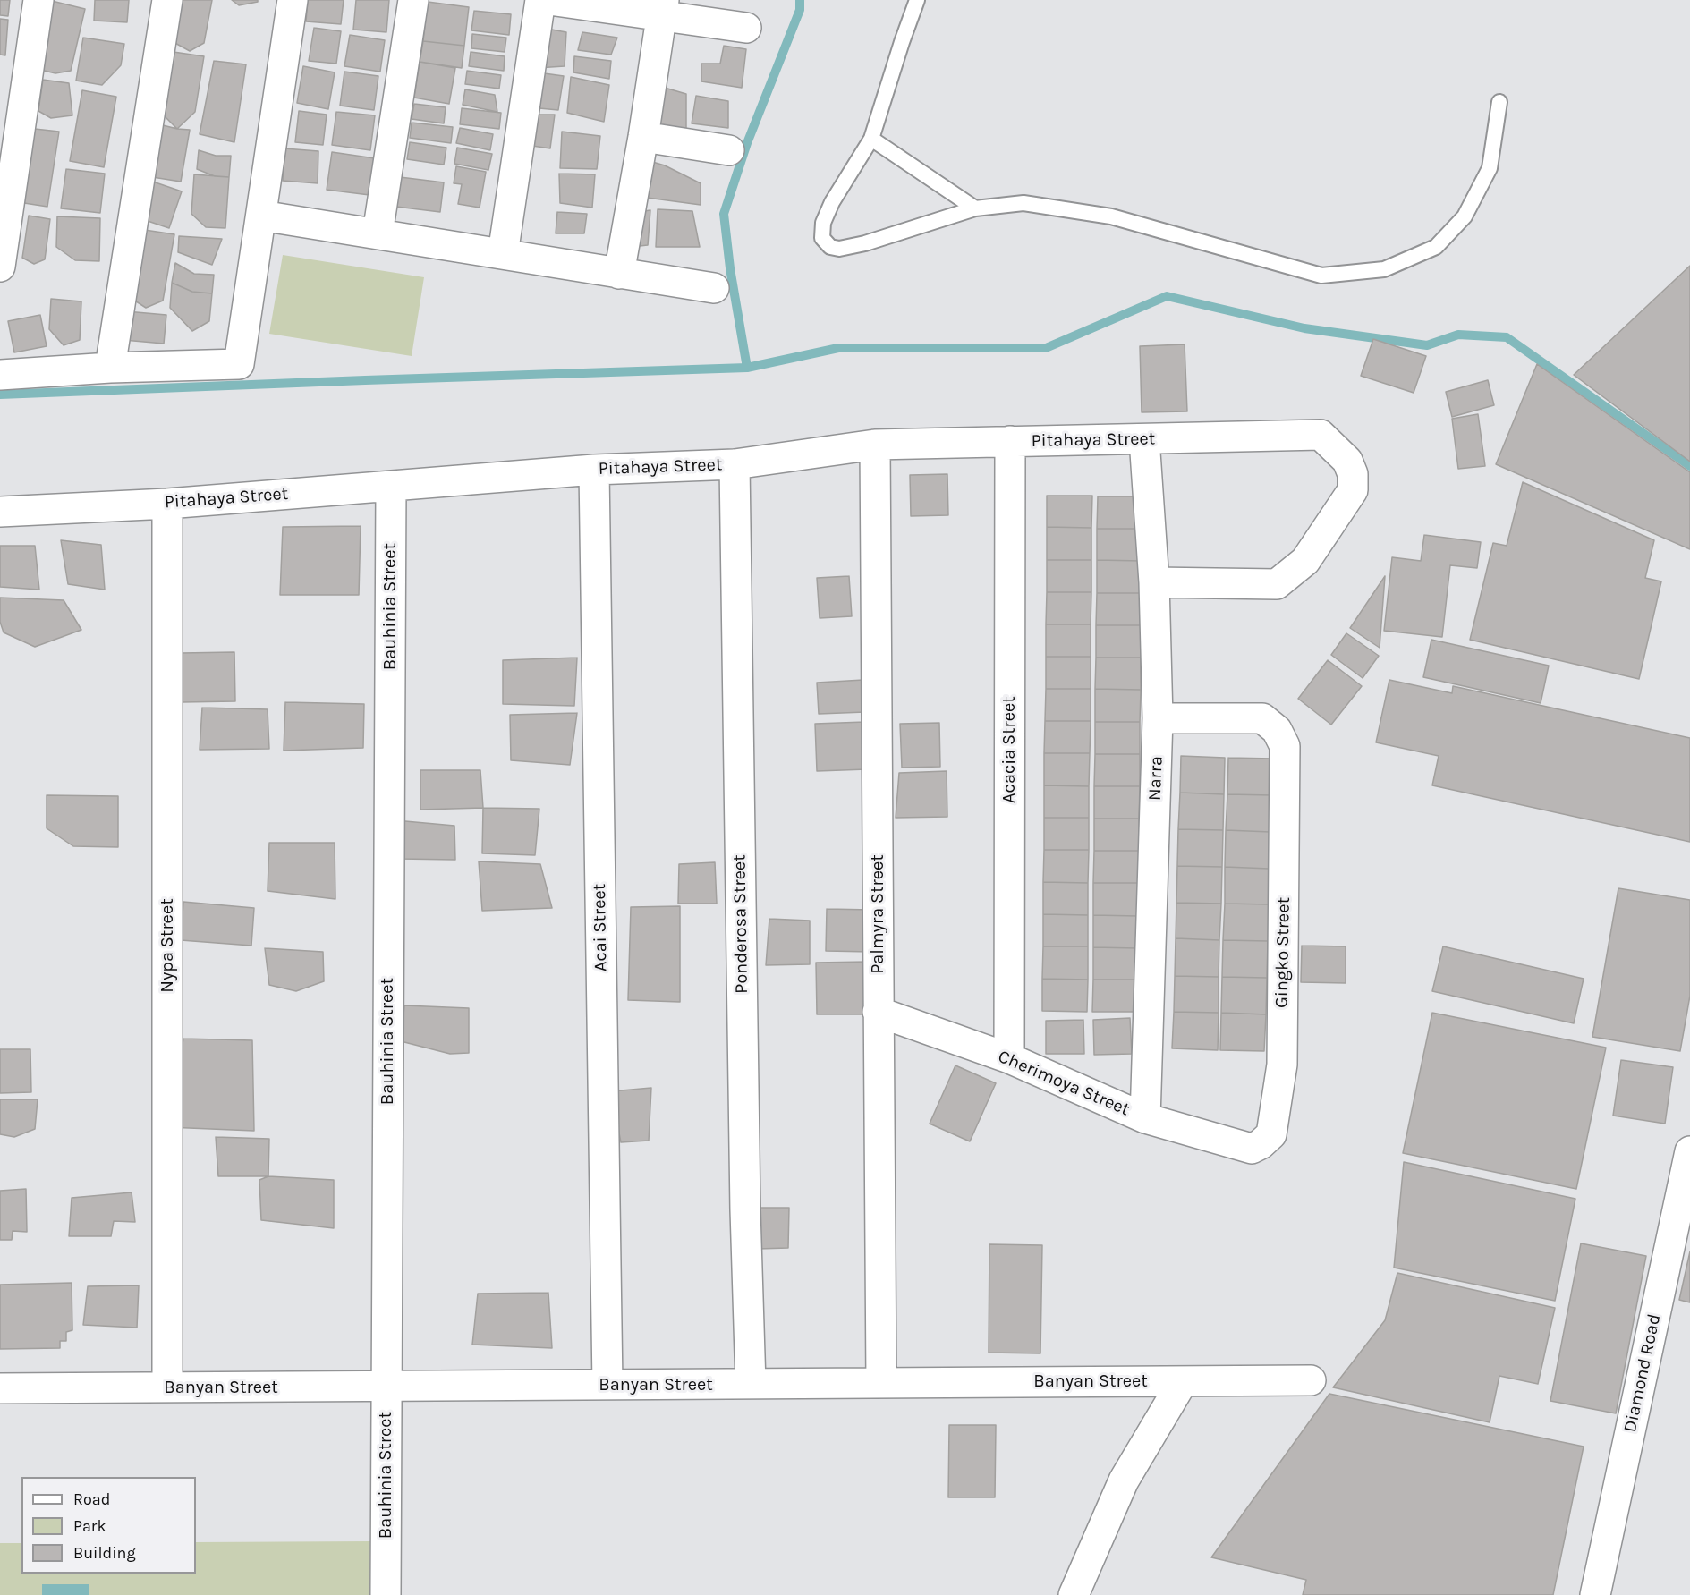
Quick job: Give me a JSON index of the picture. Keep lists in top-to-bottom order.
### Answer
{
  "streets": {
    "street": [
      "Pitahaya Street",
      "Bauhinia Street",
      "Acacia Street",
      "Narra",
      "Palmyra Street",
      "Ponderosa Street",
      "Acai Street",
      "Nypa Street",
      "Gingko Street",
      "Cherimoya Street",
      "Diamond Road",
      "Banyan Street"
    ]
  },
  "crossings": [
    ["Pitahaya Street", "Bauhinia Street"],
    ["Pitahaya Street", "Acacia Street"],
    ["Pitahaya Street", "Narra"],
    ["Pitahaya Street", "Palmyra Street"],
    ["Pitahaya Street", "Ponderosa Street"],
    ["Pitahaya Street", "Acai Street"],
    ["Pitahaya Street", "Nypa Street"],
    ["Bauhinia Street", "Banyan Street"],
    ["Acacia Street", "Cherimoya Street"],
    ["Narra", "Gingko Street"],
    ["Narra", "Cherimoya Street"],
    ["Palmyra Street", "Cherimoya Street"],
    ["Palmyra Street", "Banyan Street"],
    ["Ponderosa Street", "Banyan Street"],
    ["Acai Street", "Banyan Street"],
    ["Nypa Street", "Banyan Street"],
    ["Gingko Street", "Cherimoya Street"]
  ],
  "legend": ["Road", "Park", "Building"]
}
